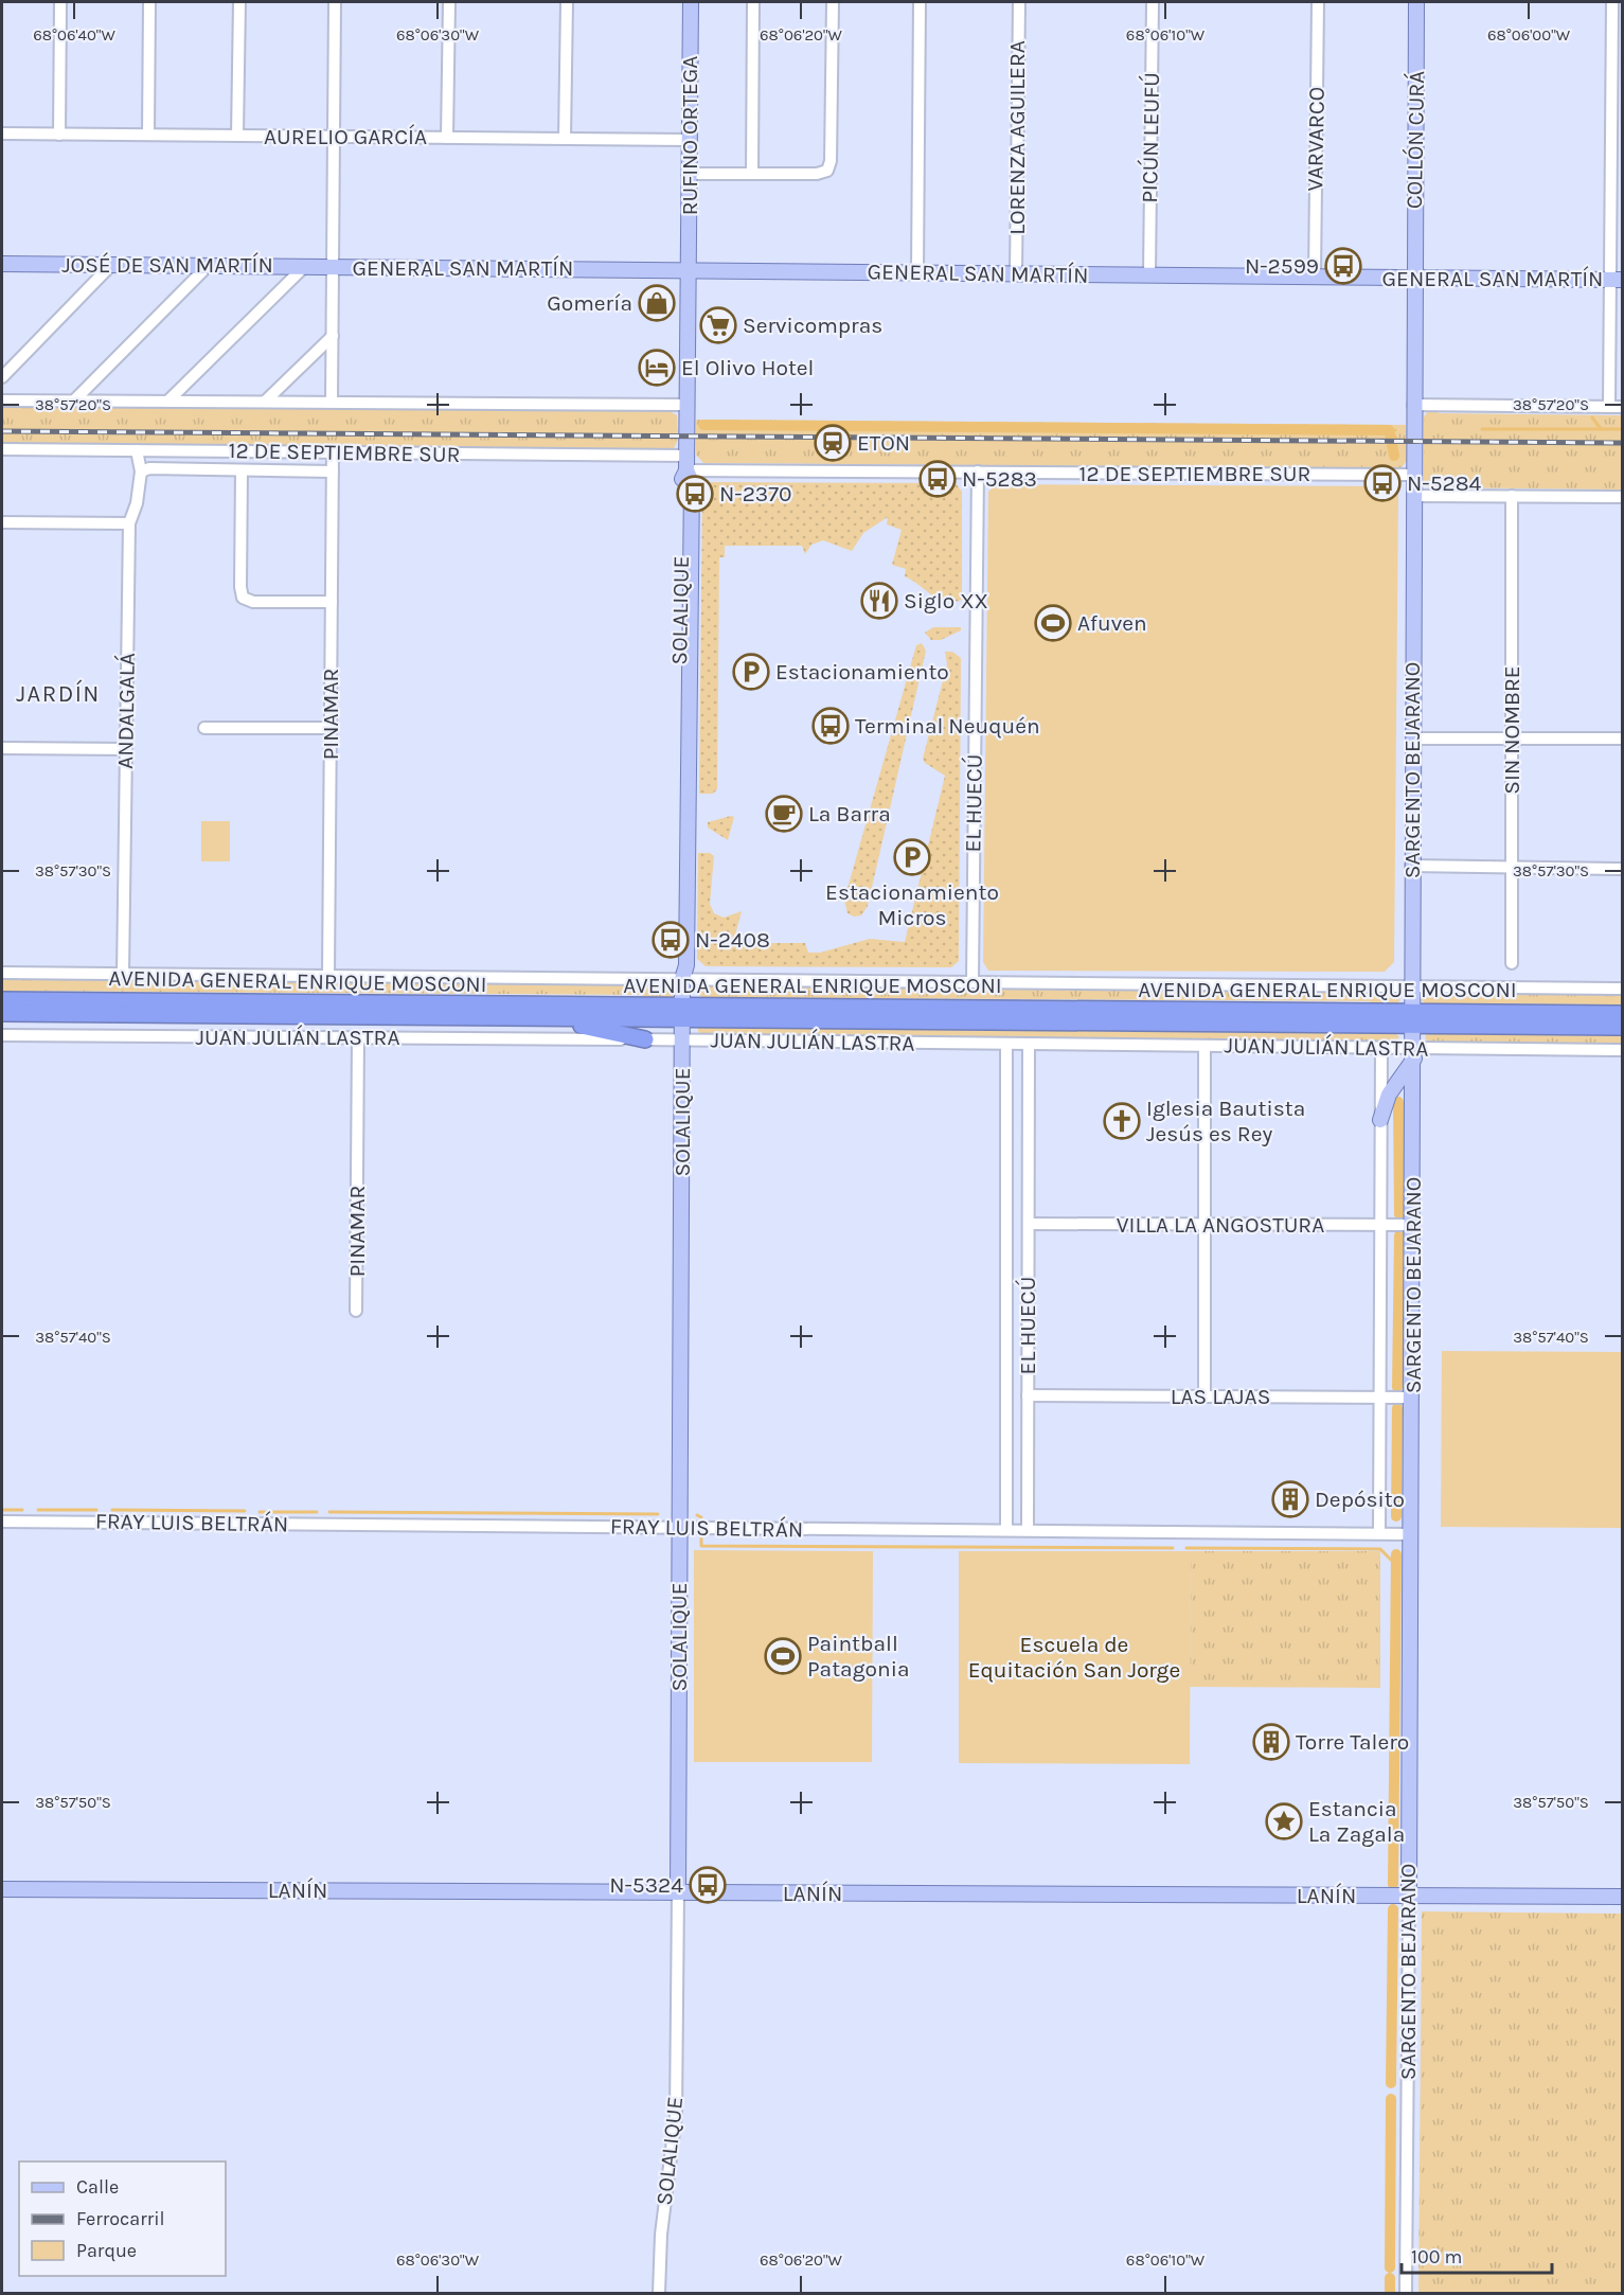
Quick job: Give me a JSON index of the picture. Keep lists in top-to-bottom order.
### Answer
{
  "streets": {
    "highway": ["AVENIDA GENERAL ENRIQUE MOSCONI"],
    "main road": [
      "RUFINO ORTEGA",
      "COLLÓN CURÁ",
      "JOSÉ DE SAN MARTÍN",
      "GENERAL SAN MARTÍN",
      "SOLALIQUE",
      "SARGENTO BEJARANO",
      "LANÍN"
    ],
    "street": [
      "AURELIO GARCÍA",
      "LORENZA AGUILERA",
      "PICÚN LEUFÚ",
      "VARVARCO",
      "12 DE SEPTIEMBRE SUR",
      "ANDALGALÁ",
      "PINAMAR",
      "SIN NOMBRE",
      "EL HUECÚ",
      "JUAN JULIÁN LASTRA",
      "VILLA LA ANGOSTURA",
      "LAS LAJAS",
      "FRAY LUIS BELTRÁN"
    ]
  },
  "crossings": [
    ["RUFINO ORTEGA", "AURELIO GARCÍA"],
    ["RUFINO ORTEGA", "GENERAL SAN MARTÍN"],
    ["RUFINO ORTEGA", "SOLALIQUE"],
    ["LORENZA AGUILERA", "GENERAL SAN MARTÍN"],
    ["PICÚN LEUFÚ", "GENERAL SAN MARTÍN"],
    ["VARVARCO", "GENERAL SAN MARTÍN"],
    ["COLLÓN CURÁ", "GENERAL SAN MARTÍN"],
    ["COLLÓN CURÁ", "SARGENTO BEJARANO"],
    ["JOSÉ DE SAN MARTÍN", "GENERAL SAN MARTÍN"],
    ["GENERAL SAN MARTÍN", "SOLALIQUE"],
    ["GENERAL SAN MARTÍN", "SARGENTO BEJARANO"],
    ["12 DE SEPTIEMBRE SUR", "SOLALIQUE"],
    ["12 DE SEPTIEMBRE SUR", "ANDALGALÁ"],
    ["12 DE SEPTIEMBRE SUR", "PINAMAR"],
    ["12 DE SEPTIEMBRE SUR", "SARGENTO BEJARANO"],
    ["12 DE SEPTIEMBRE SUR", "EL HUECÚ"],
    ["SOLALIQUE", "AVENIDA GENERAL ENRIQUE MOSCONI"],
    ["SOLALIQUE", "JUAN JULIÁN LASTRA"],
    ["SOLALIQUE", "FRAY LUIS BELTRÁN"],
    ["SOLALIQUE", "LANÍN"],
    ["PINAMAR", "JUAN JULIÁN LASTRA"],
    ["SARGENTO BEJARANO", "AVENIDA GENERAL ENRIQUE MOSCONI"],
    ["SARGENTO BEJARANO", "JUAN JULIÁN LASTRA"],
    ["SARGENTO BEJARANO", "VILLA LA ANGOSTURA"],
    ["SARGENTO BEJARANO", "LAS LAJAS"],
    ["SARGENTO BEJARANO", "FRAY LUIS BELTRÁN"],
    ["SARGENTO BEJARANO", "LANÍN"],
    ["EL HUECÚ", "JUAN JULIÁN LASTRA"],
    ["EL HUECÚ", "VILLA LA ANGOSTURA"],
    ["EL HUECÚ", "LAS LAJAS"],
    ["EL HUECÚ", "FRAY LUIS BELTRÁN"]
  ],
  "districts": ["JARDÍN"],
  "parks": ["Escuela de Equitación San Jorge"],
  "places": {
    "bus stop": [
      "N-2599",
      "N-5283",
      "N-5284",
      "N-2370",
      "Terminal Neuquén",
      "N-2408",
      "N-5324"
    ],
    "shop": ["Gomería"],
    "supermarket": ["Servicompras"],
    "hotel": ["El Olivo Hotel"],
    "station": ["ETON"],
    "restaurant": ["Siglo XX"],
    "sports": ["Afuven", "Paintball Patagonia"],
    "parking": ["Estacionamiento", "Estacionamiento Micros"],
    "cafe": ["La Barra"],
    "church": ["Iglesia Bautista Jesús es Rey"],
    "building": ["Depósito", "Torre Talero"],
    "place": ["Estancia La Zagala"]
  },
  "legend": ["Calle", "Ferrocarril", "Parque"],
  "scale_bar": "100 m",
  "coordinates": [
    "68°06'40\"W",
    "68°06'30\"W",
    "68°06'20\"W",
    "68°06'10\"W",
    "68°06'00\"W",
    "38°57'20\"S",
    "38°57'30\"S",
    "38°57'40\"S",
    "38°57'50\"S"
  ]
}
